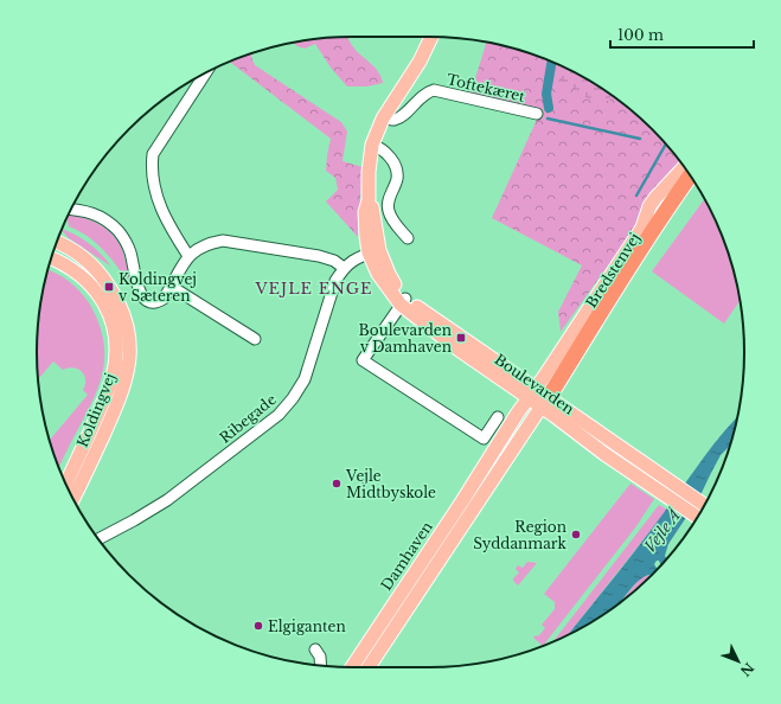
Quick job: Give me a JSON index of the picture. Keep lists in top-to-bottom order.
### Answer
{
  "streets": {
    "highway": ["Bredstenvej"],
    "main road": ["Boulevarden", "Koldingvej", "Damhaven"],
    "street": ["Toftekæret", "Ribegade"]
  },
  "crossings": [
    ["Bredstenvej", "Boulevarden"],
    ["Bredstenvej", "Damhaven"],
    ["Boulevarden", "Damhaven"]
  ],
  "districts": ["VEJLE ENGE"],
  "water": ["Vejle Å"],
  "places": {
    "transit": ["Koldingvej v Sæteren", "Boulevarden v Damhaven"],
    "other": ["Vejle Midtbyskole", "Region Syddanmark", "Elgiganten"]
  },
  "scale_bar": "100 m",
  "north": "bottom right"
}
